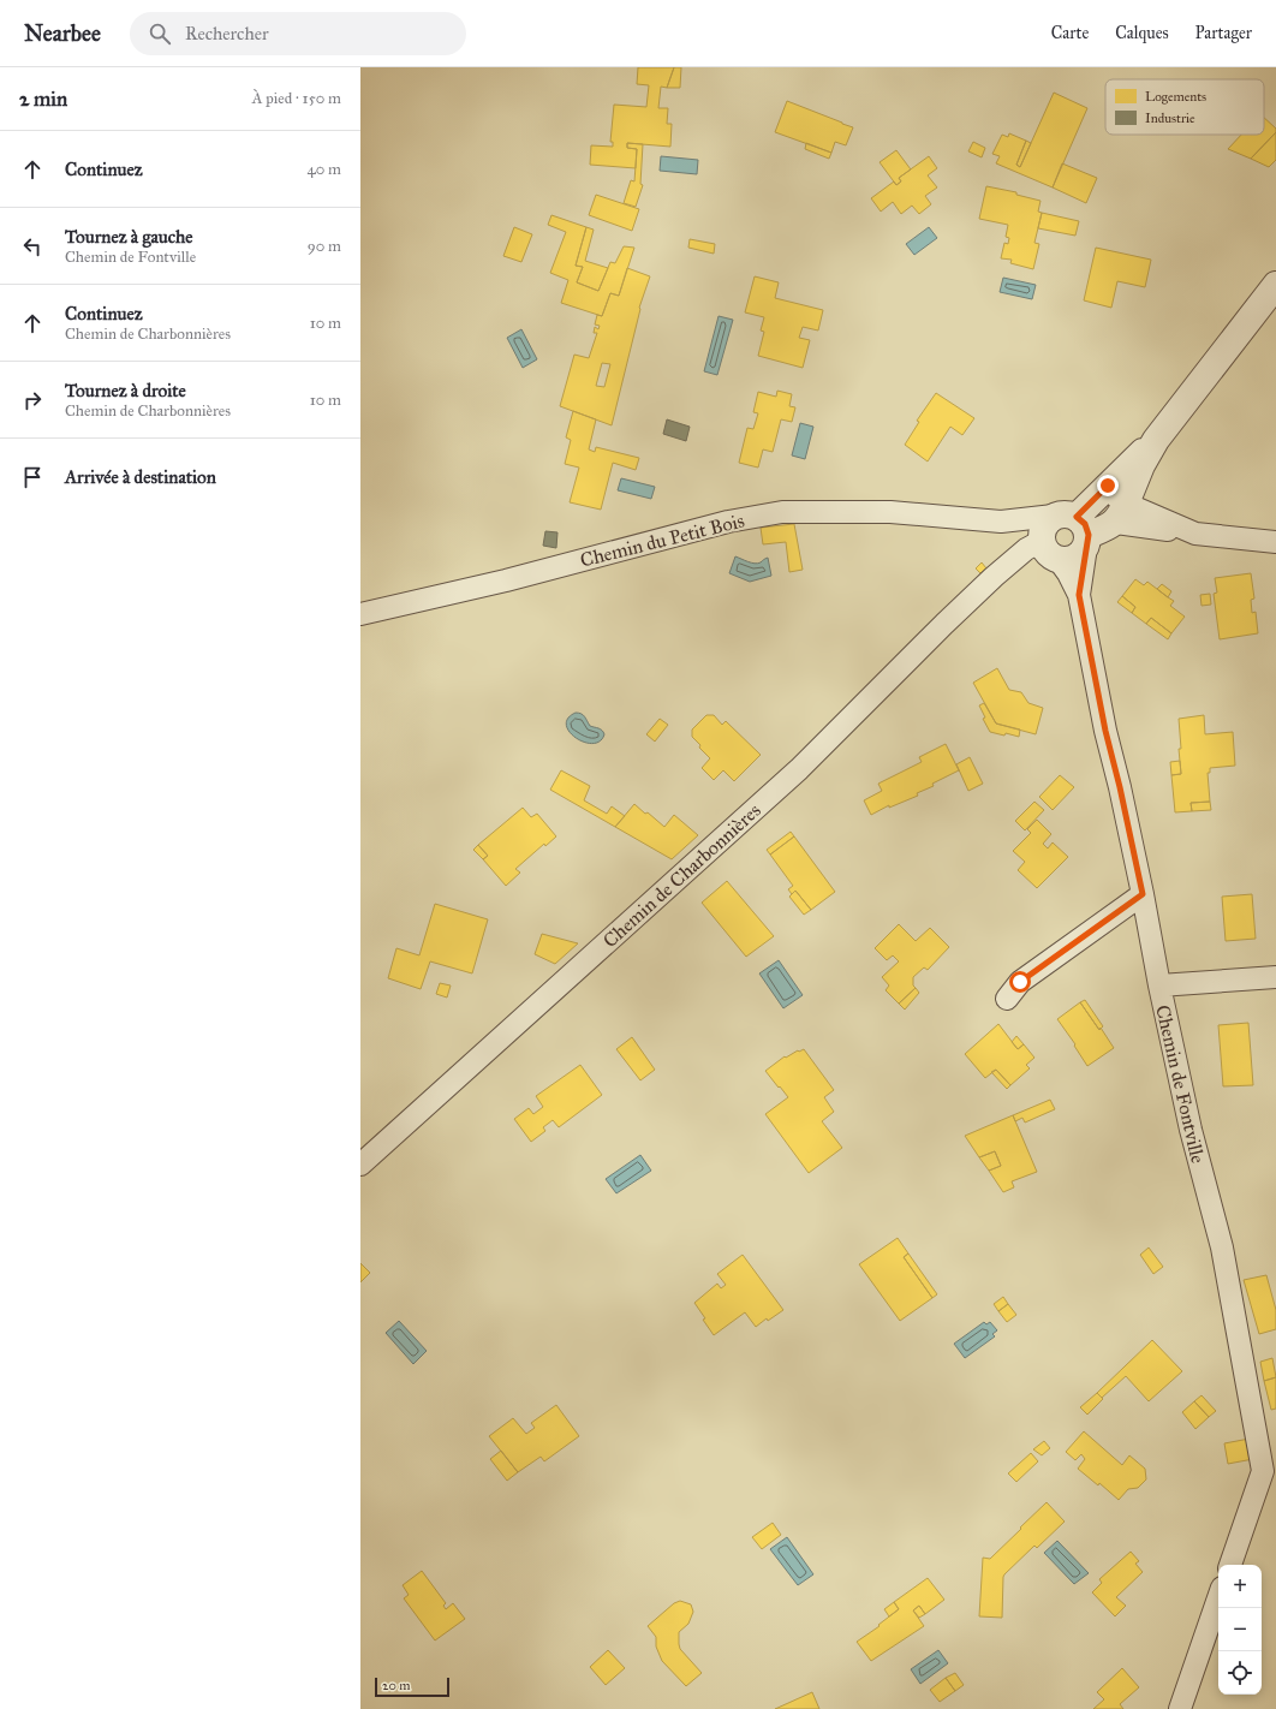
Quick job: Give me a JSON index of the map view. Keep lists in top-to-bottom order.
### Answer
{
  "streets": {
    "street": ["Chemin du Petit Bois", "Chemin de Charbonnières", "Chemin de Fontville"]
  },
  "crossings": [
    ["Chemin du Petit Bois", "Chemin de Charbonnières"],
    ["Chemin du Petit Bois", "Chemin de Fontville"],
    ["Chemin de Charbonnières", "Chemin de Fontville"]
  ],
  "legend": ["Logements", "Industrie"],
  "scale_bar": "20 m",
  "page": {
    "header": "Nearbee",
    "search": "Rechercher",
    "nav": ["Carte", "Calques", "Partager"],
    "heading": ["2 min", "À pied · 150 m"],
    "list": [
      ["Continuez", "40 m"],
      ["Tournez à gauche", "Chemin de Fontville", "90 m"],
      ["Continuez", "Chemin de Charbonnières", "10 m"],
      ["Tournez à droite", "Chemin de Charbonnières", "10 m"],
      "Arrivée à destination"
    ],
    "map_buttons": ["+", "−"],
    "scale": "20 m"
  }
}
